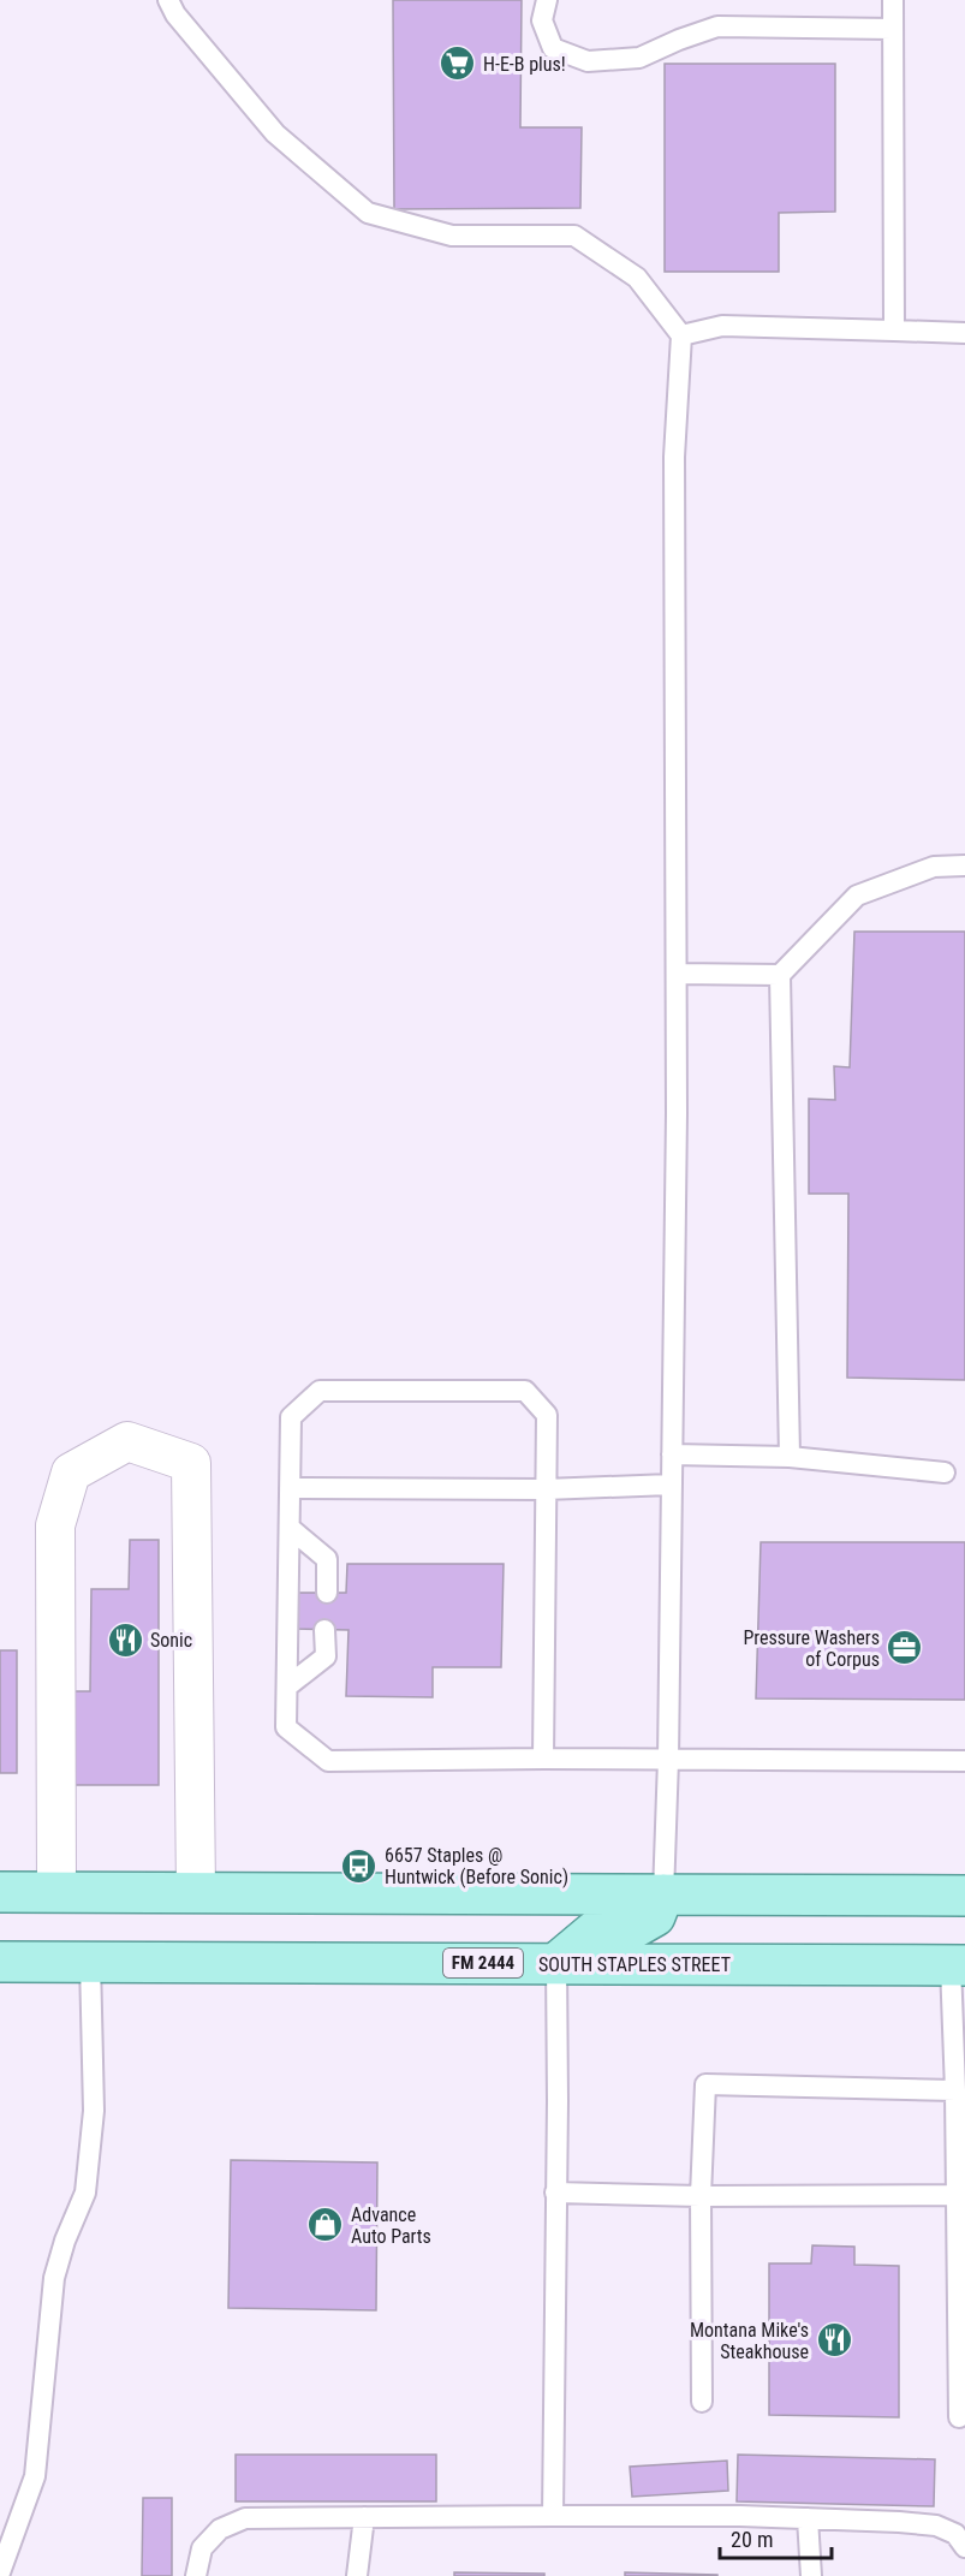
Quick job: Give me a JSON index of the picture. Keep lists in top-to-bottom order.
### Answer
{
  "streets": {
    "main road": ["FM 2444", "SOUTH STAPLES STREET"]
  },
  "places": {
    "supermarket": ["H-E-B plus!"],
    "restaurant": ["Sonic", "Montana Mike's Steakhouse"],
    "office": ["Pressure Washers of Corpus"],
    "bus stop": ["6657 Staples @ Huntwick (Before Sonic)"],
    "shop": ["Advance Auto Parts"]
  },
  "scale_bar": "20 m"
}
